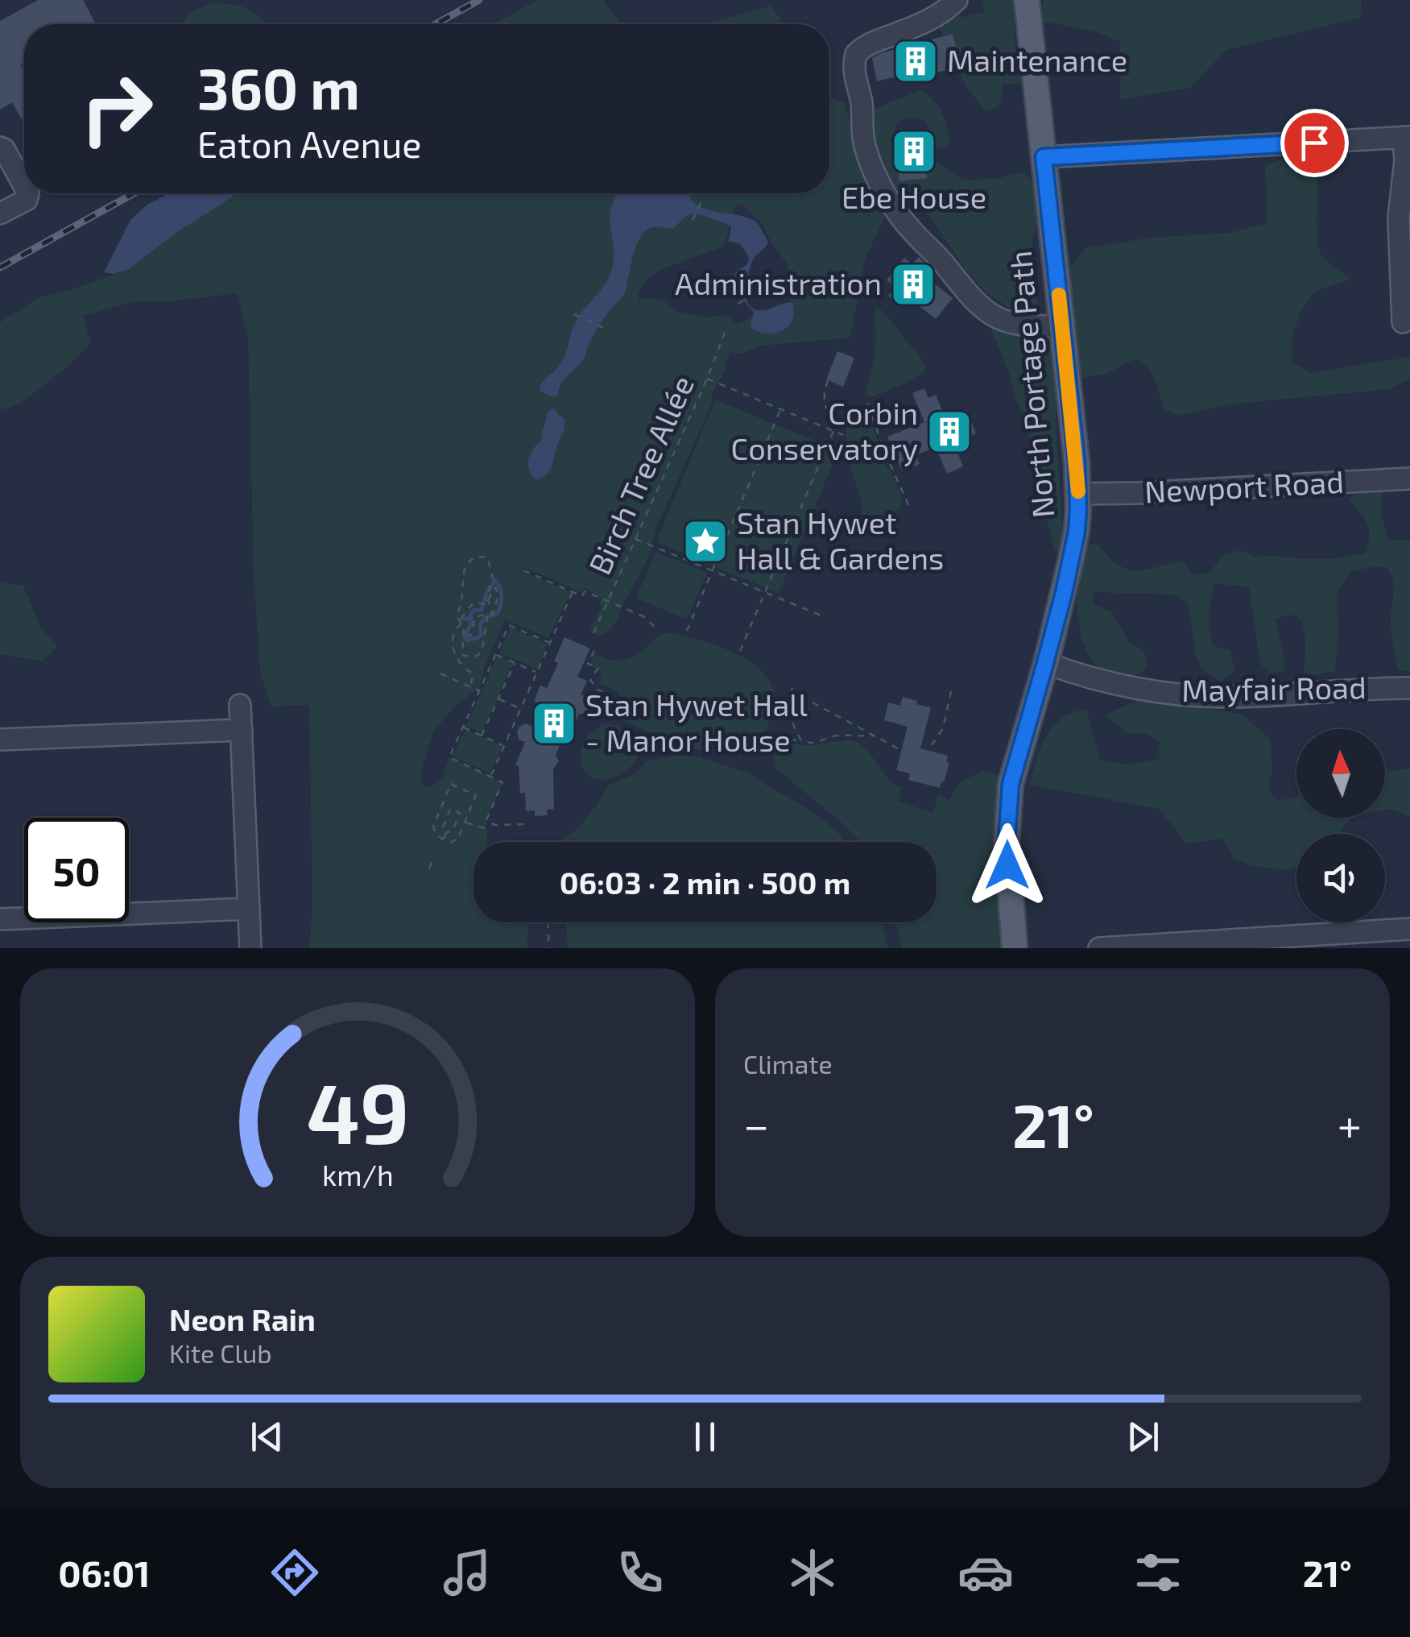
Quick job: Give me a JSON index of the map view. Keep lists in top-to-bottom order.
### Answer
{
  "streets": {
    "main road": ["North Portage Path"],
    "street": ["Newport Road", "Mayfair Road"],
    "path": ["Birch Tree Allée"]
  },
  "crossings": [
    ["North Portage Path", "Newport Road"],
    ["North Portage Path", "Mayfair Road"]
  ],
  "places": {
    "building": [
      "Maintenance",
      "Ebe House",
      "Administration",
      "Corbin Conservatory",
      "Stan Hywet Hall - Manor House"
    ],
    "place": ["Stan Hywet Hall & Gardens"]
  },
  "north": "top",
  "page": {
    "turn": ["360 m", "Eaton Avenue"],
    "limit": "50",
    "trip": "06:03 · 2 min · 500 m",
    "tile": "Climate",
    "heat": ["−", "21°", "+"],
    "song": ["Neon Rain", "Kite Club"],
    "tabs": ["06:01", "21°"],
    "gauge": ["49", "km/h"]
  }
}
